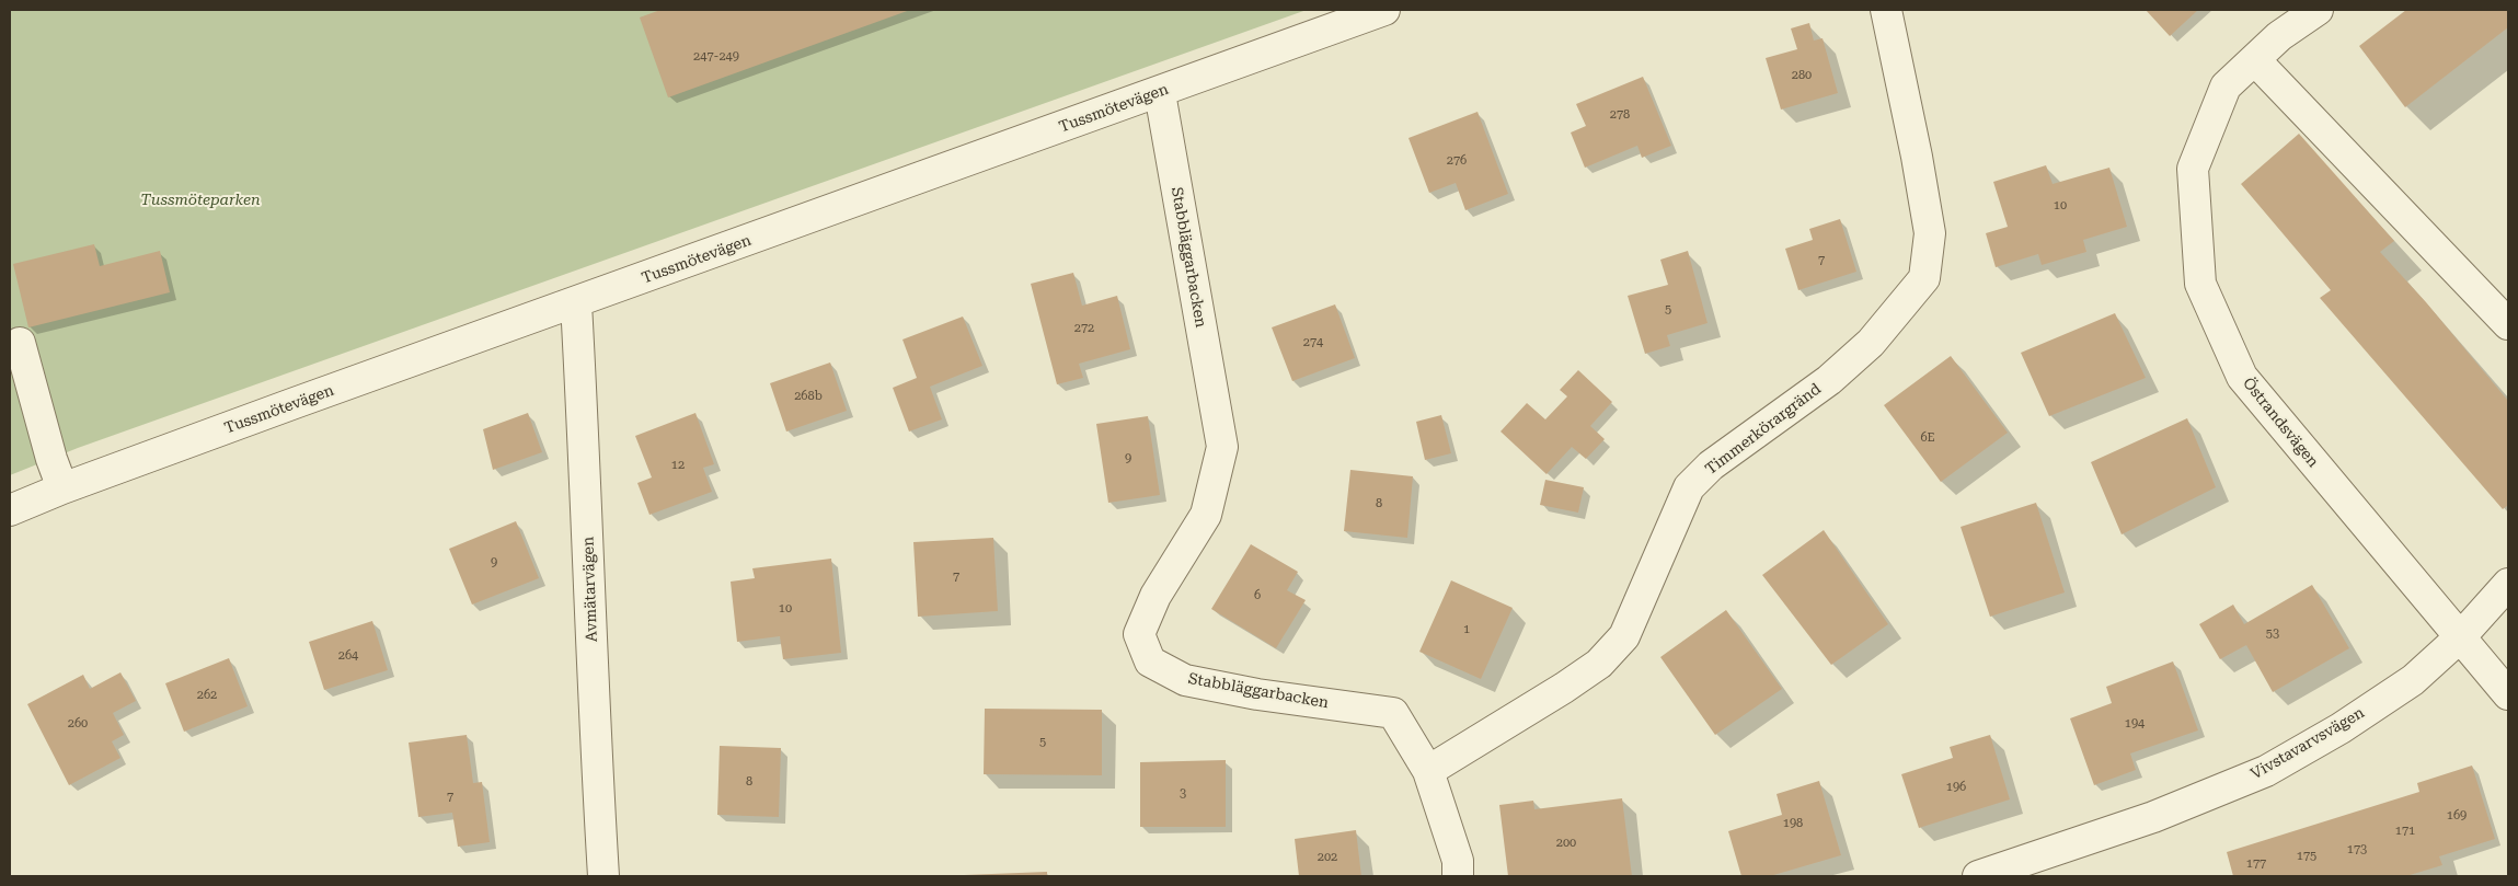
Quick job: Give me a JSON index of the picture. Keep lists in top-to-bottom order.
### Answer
{
  "streets": {
    "street": [
      "Tussmötevägen",
      "Stabbläggarbacken",
      "Östrandsvägen",
      "Timmerkörargränd",
      "Avmätarvägen",
      "Vivstavarvsvägen"
    ]
  },
  "crossings": [
    ["Tussmötevägen", "Stabbläggarbacken"],
    ["Tussmötevägen", "Avmätarvägen"],
    ["Stabbläggarbacken", "Timmerkörargränd"],
    ["Östrandsvägen", "Vivstavarvsvägen"]
  ],
  "parks": ["Tussmöteparken"],
  "house_numbers": [
    "247-249",
    "280",
    "278",
    "276",
    "10",
    "7",
    "5",
    "272",
    "274",
    "268b",
    "6E",
    "9",
    "12",
    "8",
    "9",
    "7",
    "6",
    "10",
    "1",
    "53",
    "264",
    "262",
    "260",
    "194",
    "5",
    "8",
    "196",
    "3",
    "7",
    "169",
    "198",
    "171",
    "200",
    "173",
    "175",
    "202",
    "177"
  ]
}
